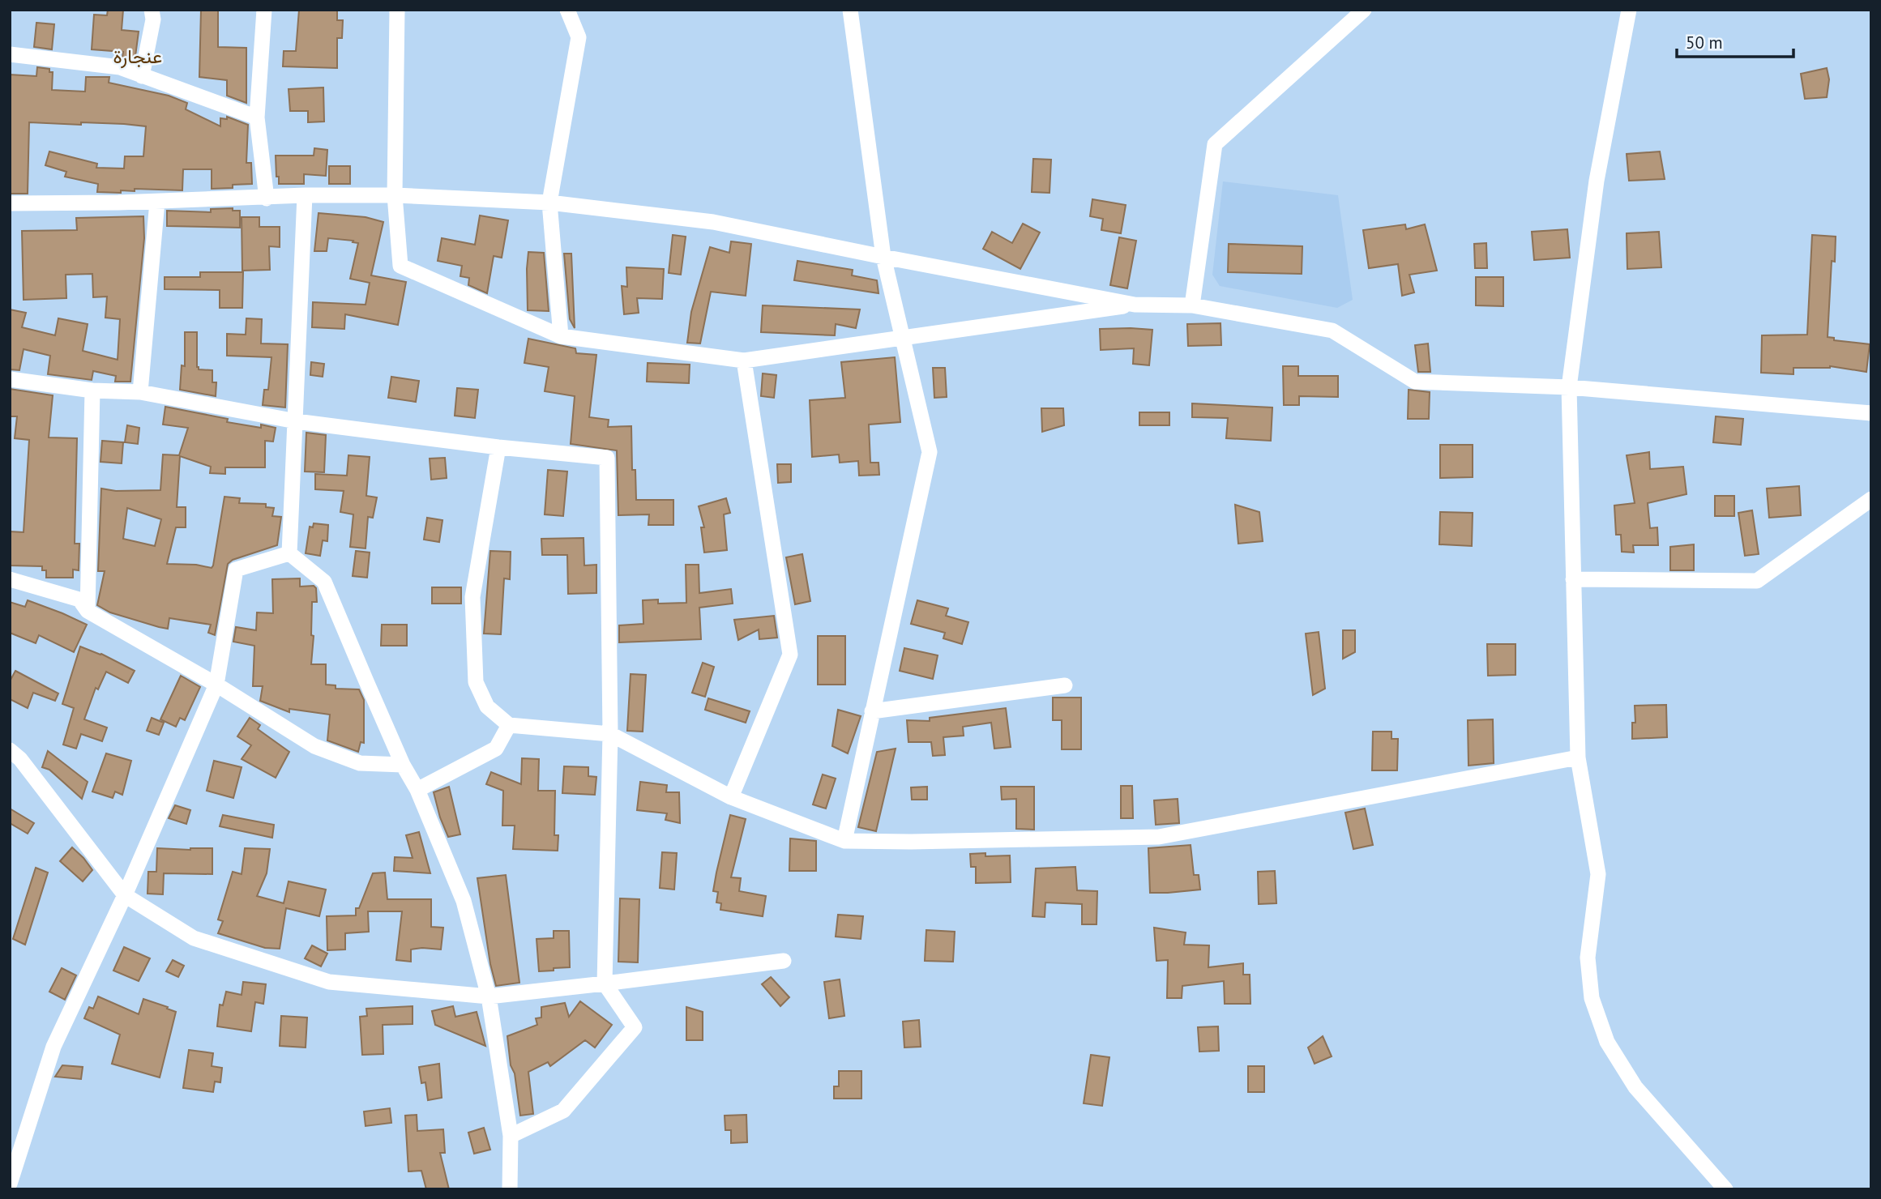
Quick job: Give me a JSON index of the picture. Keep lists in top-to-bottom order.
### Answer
{
  "districts": ["عنجارة"],
  "scale_bar": "50 m"
}
